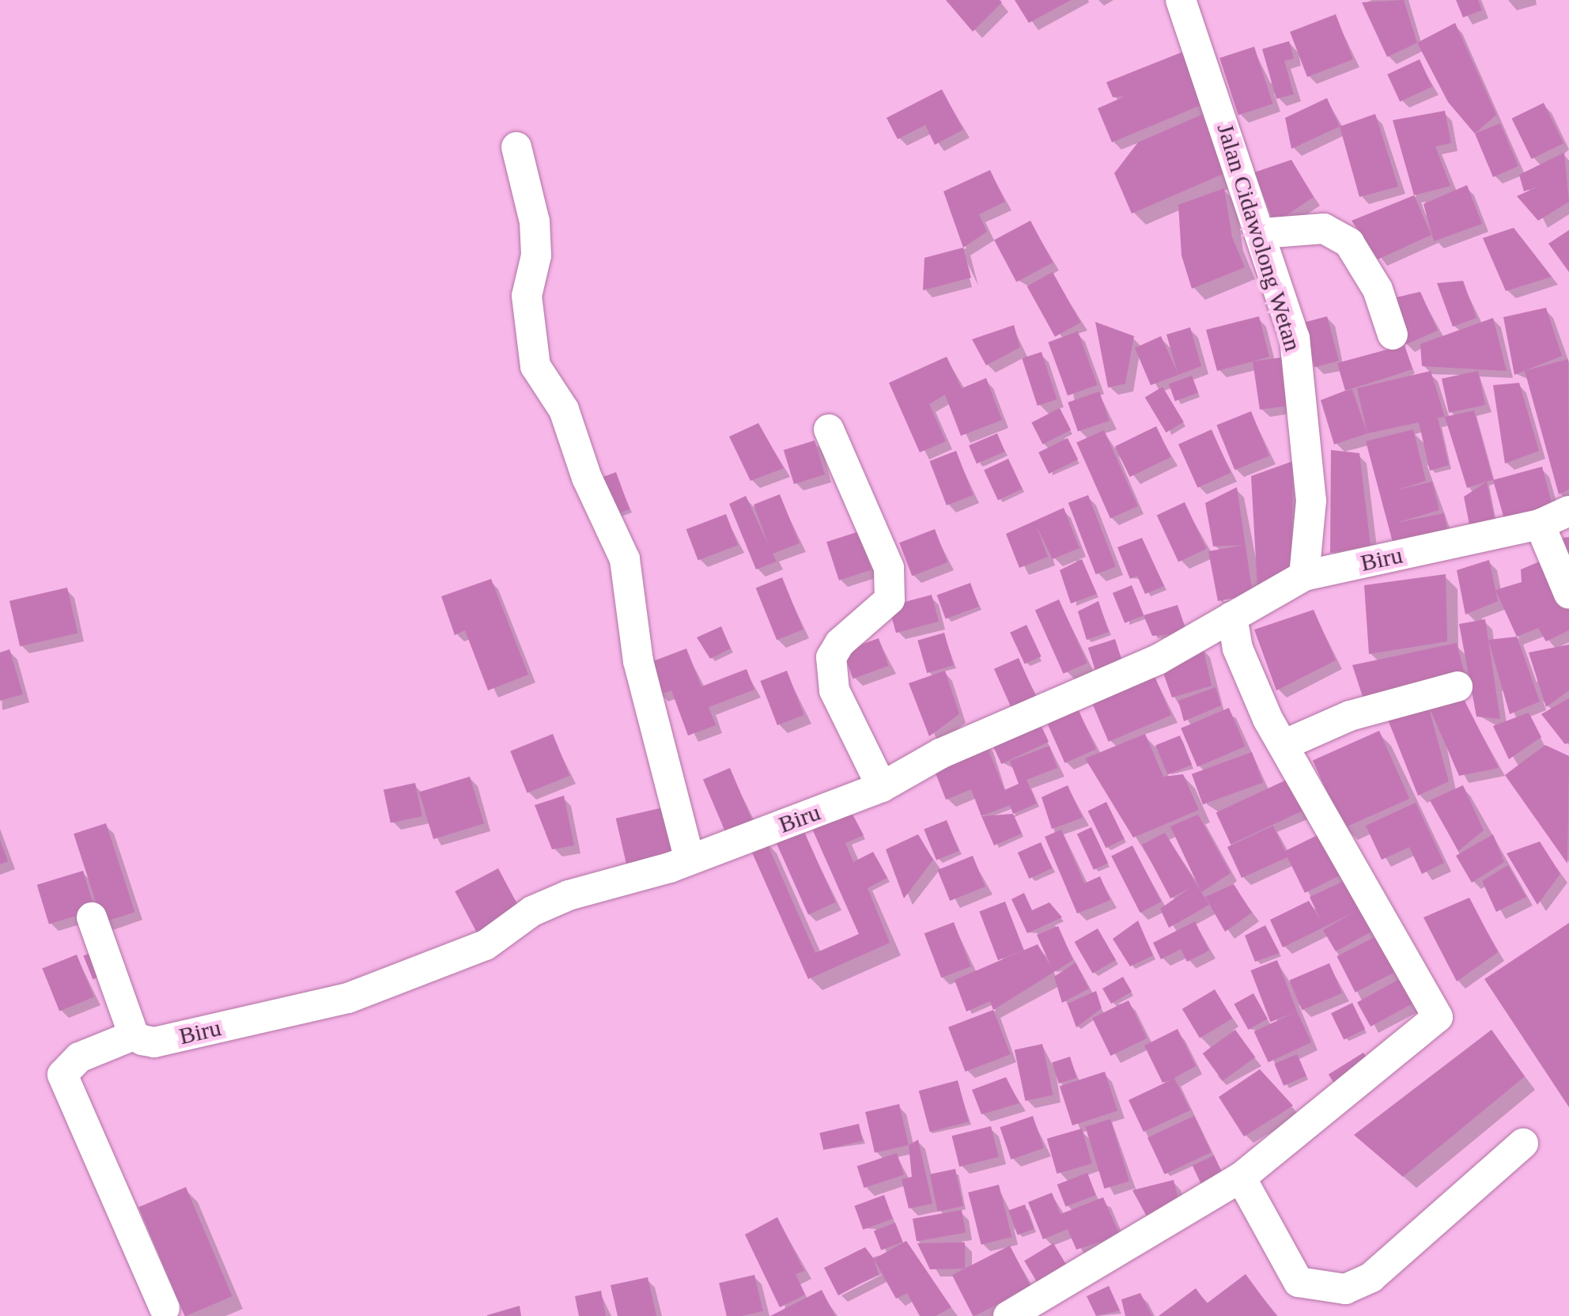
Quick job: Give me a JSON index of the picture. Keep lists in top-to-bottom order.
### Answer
{
  "streets": {
    "street": ["Jalan Cidawolong Wetan", "Biru"]
  },
  "crossings": [
    ["Jalan Cidawolong Wetan", "Biru"]
  ]
}
